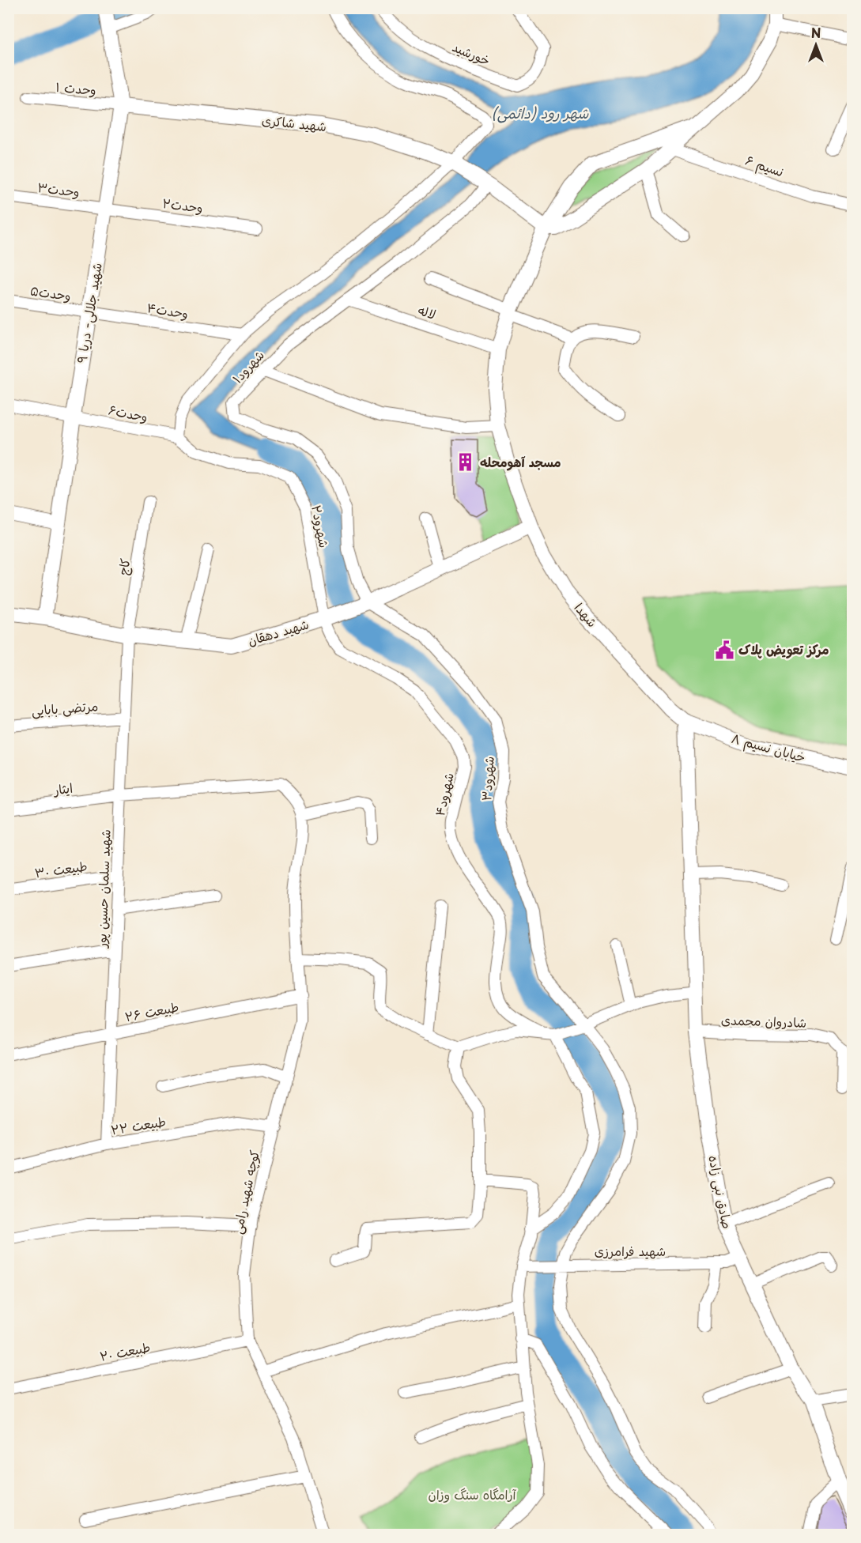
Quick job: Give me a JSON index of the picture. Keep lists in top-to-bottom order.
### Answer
{
  "streets": {
    "street": [
      "خورشید",
      "وحدت ۱",
      "شهید شاکری",
      "نسیم ۶",
      "وحدت۳",
      "وحدت۲",
      "وحدت۵",
      "وحدت۴",
      "لاله",
      "شهید جلالی- دریا ۹",
      "شهرود۱",
      "وحدت۶",
      "شهرود۲",
      "کاج",
      "شهدا",
      "شهید دهقان",
      "مرتضی بابایی",
      "خیابان نسیم ۸",
      "شهرود۳",
      "ایثار",
      "شهرود۴",
      "طبیعت ۳۰",
      "شهید سلمان حسین پور",
      "طبیعت ۲۶",
      "شادروان محمدی",
      "طبیعت ۲۲",
      "کوچه شهید رامی",
      "صادق نبی زاده",
      "شهید فرامرزی",
      "طبیعت ۲۰"
    ]
  },
  "crossings": [
    ["وحدت ۱", "شهید شاکری"],
    ["وحدت ۱", "شهید جلالی- دریا ۹"],
    ["شهید شاکری", "شهید جلالی- دریا ۹"],
    ["شهید شاکری", "شهرود۱"],
    ["شهید شاکری", "شهدا"],
    ["وحدت۳", "وحدت۲"],
    ["وحدت۳", "شهید جلالی- دریا ۹"],
    ["وحدت۲", "شهید جلالی- دریا ۹"],
    ["وحدت۵", "وحدت۴"],
    ["وحدت۵", "شهید جلالی- دریا ۹"],
    ["وحدت۴", "شهید جلالی- دریا ۹"],
    ["لاله", "شهرود۱"],
    ["لاله", "شهدا"],
    ["شهید جلالی- دریا ۹", "وحدت۶"],
    ["شهید جلالی- دریا ۹", "شهید دهقان"],
    ["شهرود۱", "شهید دهقان"],
    ["شهرود۱", "شهرود۳"],
    ["وحدت۶", "شهرود۲"],
    ["شهرود۲", "شهید دهقان"],
    ["شهرود۲", "شهرود۴"],
    ["کاج", "شهید دهقان"],
    ["کاج", "شهید سلمان حسین پور"],
    ["شهدا", "شهید دهقان"],
    ["شهدا", "خیابان نسیم ۸"],
    ["شهید دهقان", "شهرود۳"],
    ["شهید دهقان", "شهرود۴"],
    ["شهید دهقان", "شهید سلمان حسین پور"],
    ["مرتضی بابایی", "شهید سلمان حسین پور"],
    ["شهرود۳", "شهید فرامرزی"],
    ["ایثار", "شهید سلمان حسین پور"],
    ["ایثار", "کوچه شهید رامی"],
    ["طبیعت ۳۰", "شهید سلمان حسین پور"],
    ["شهید سلمان حسین پور", "طبیعت ۲۶"],
    ["شهید سلمان حسین پور", "طبیعت ۲۲"],
    ["طبیعت ۲۶", "کوچه شهید رامی"],
    ["شادروان محمدی", "صادق نبی زاده"],
    ["طبیعت ۲۲", "کوچه شهید رامی"],
    ["کوچه شهید رامی", "طبیعت ۲۰"],
    ["صادق نبی زاده", "شهید فرامرزی"]
  ],
  "water": ["شهر رود (دائمی)"],
  "parks": ["آرامگاه سنگ وزان"],
  "places": {
    "building": ["مسجد آهومحله"],
    "public building": ["مرکز تعویض پلاک"]
  },
  "north": "top"
}
